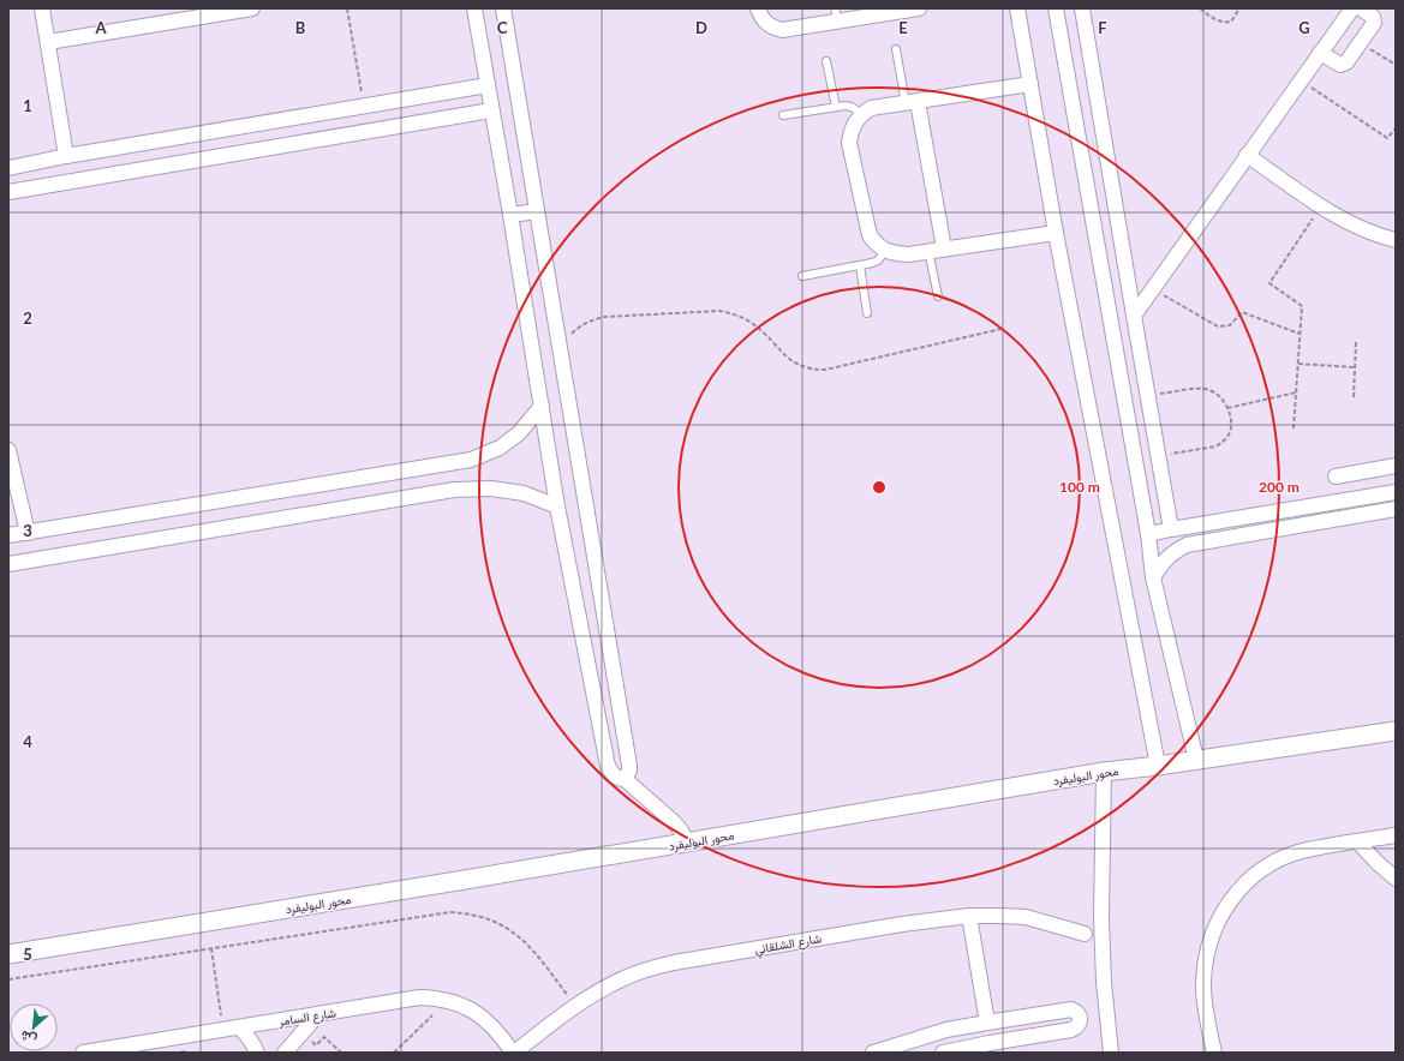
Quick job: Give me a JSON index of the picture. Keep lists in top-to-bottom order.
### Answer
{
  "streets": {
    "street": ["محور البوليفرد", "شارع الشلقاني", "شارع السامر"]
  },
  "crossings": [
    ["شارع الشلقاني", "شارع السامر"]
  ],
  "north": "bottom left",
  "grid": {
    "columns": [
      "A",
      "B",
      "C",
      "D",
      "E",
      "F",
      "G"
    ],
    "rows": [
      "1",
      "2",
      "3",
      "4",
      "5"
    ]
  },
  "rings": ["100 m", "200 m"]
}
